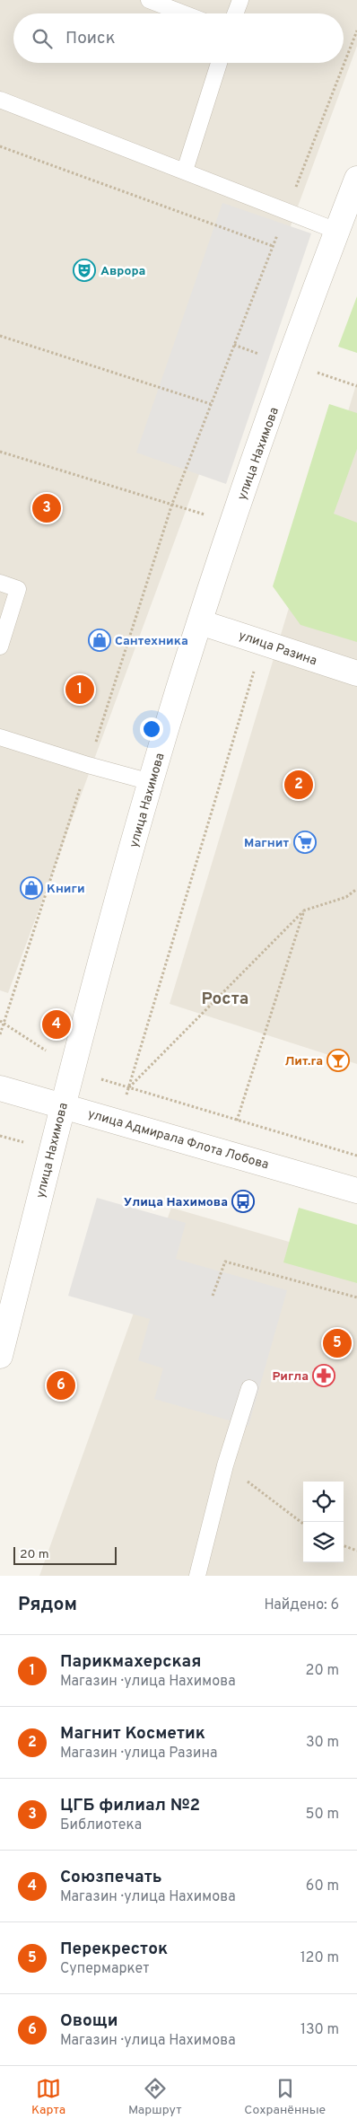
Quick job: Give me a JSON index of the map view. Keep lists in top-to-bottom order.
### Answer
{
  "streets": {
    "street": ["улица Нахимова", "улица Разина", "улица Адмирала Флота Лобова"]
  },
  "crossings": [
    ["улица Нахимова", "улица Разина"],
    ["улица Нахимова", "улица Адмирала Флота Лобова"]
  ],
  "districts": ["Роста"],
  "places": {
    "theatre": ["Аврора"],
    "shop": ["Сантехника", "Книги"],
    "supermarket": ["Магнит"],
    "bar": ["Лит.ra"],
    "bus stop": ["Улица Нахимова"],
    "pharmacy": ["Ригла"]
  },
  "scale_bar": "20 m",
  "page": {
    "search": "Поиск",
    "pins": [
      "3",
      "1",
      "2",
      "4",
      "5",
      "6"
    ],
    "scale": "20 m",
    "heading": ["Рядом", "Найдено: 6"],
    "list": [
      {
        "mark": "1",
        "name": "Парикмахерская",
        "note": "Магазин · улица Нахимова",
        "value": "20 m"
      },
      {
        "mark": "2",
        "name": "Магнит Косметик",
        "note": "Магазин · улица Разина",
        "value": "30 m"
      },
      {
        "mark": "3",
        "name": "ЦГБ филиал №2",
        "note": "Библиотека",
        "value": "50 m"
      },
      {
        "mark": "4",
        "name": "Союзпечать",
        "note": "Магазин · улица Нахимова",
        "value": "60 m"
      },
      {
        "mark": "5",
        "name": "Перекресток",
        "note": "Супермаркет",
        "value": "120 m"
      },
      {
        "mark": "6",
        "name": "Овощи",
        "note": "Магазин · улица Нахимова",
        "value": "130 m"
      }
    ],
    "nav": ["Карта", "Маршрут", "Сохранённые"]
  }
}
